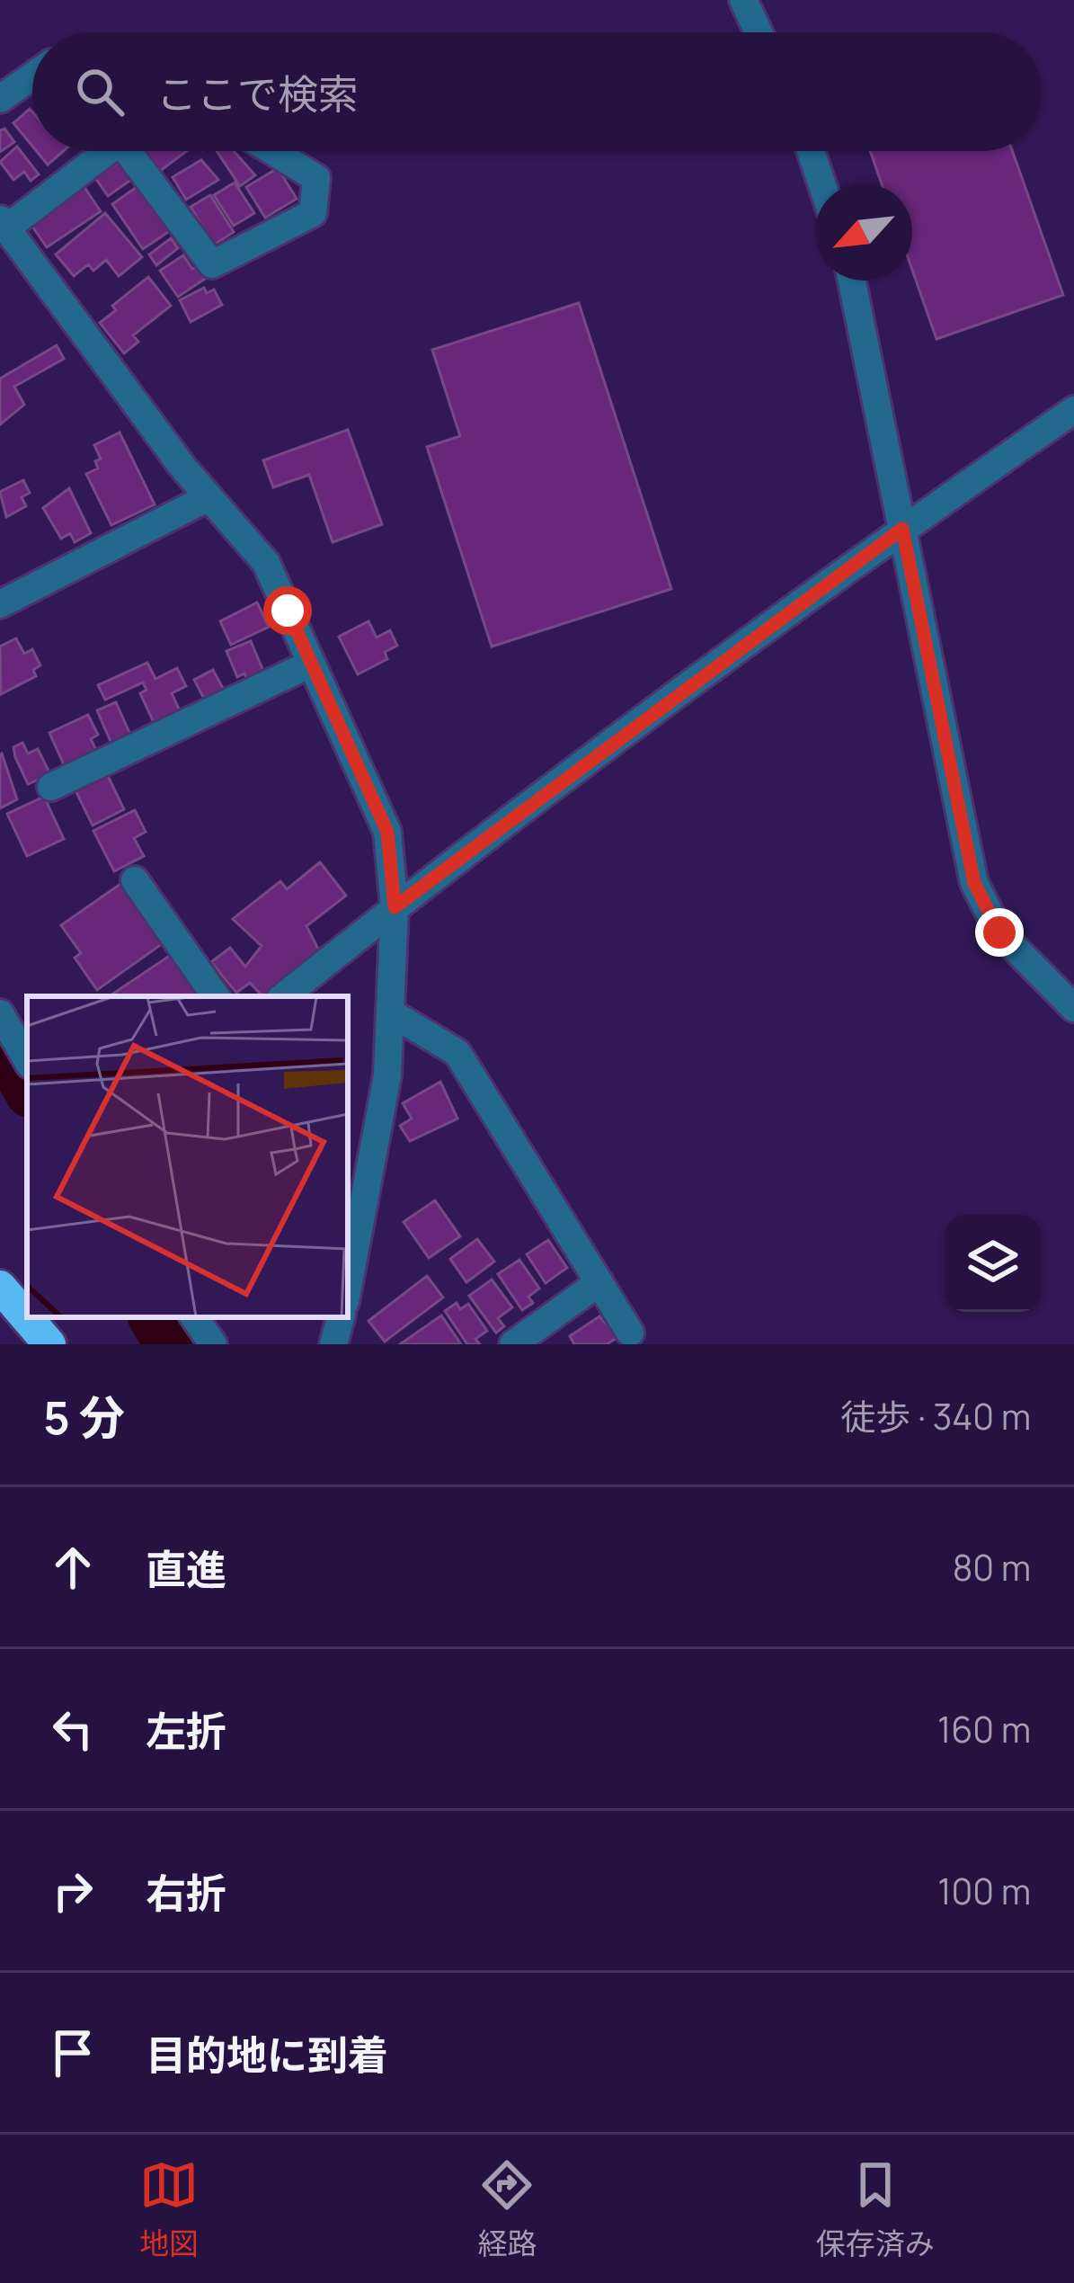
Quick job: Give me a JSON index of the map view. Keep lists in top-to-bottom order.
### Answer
{
  "north": "bottom left",
  "page": {
    "search": "ここで検索",
    "heading": ["5 分", "徒歩 · 340 m"],
    "list": [
      ["直進", "80 m"],
      ["左折", "160 m"],
      ["右折", "100 m"],
      "目的地に到着"
    ],
    "nav": ["地図", "経路", "保存済み"]
  }
}
